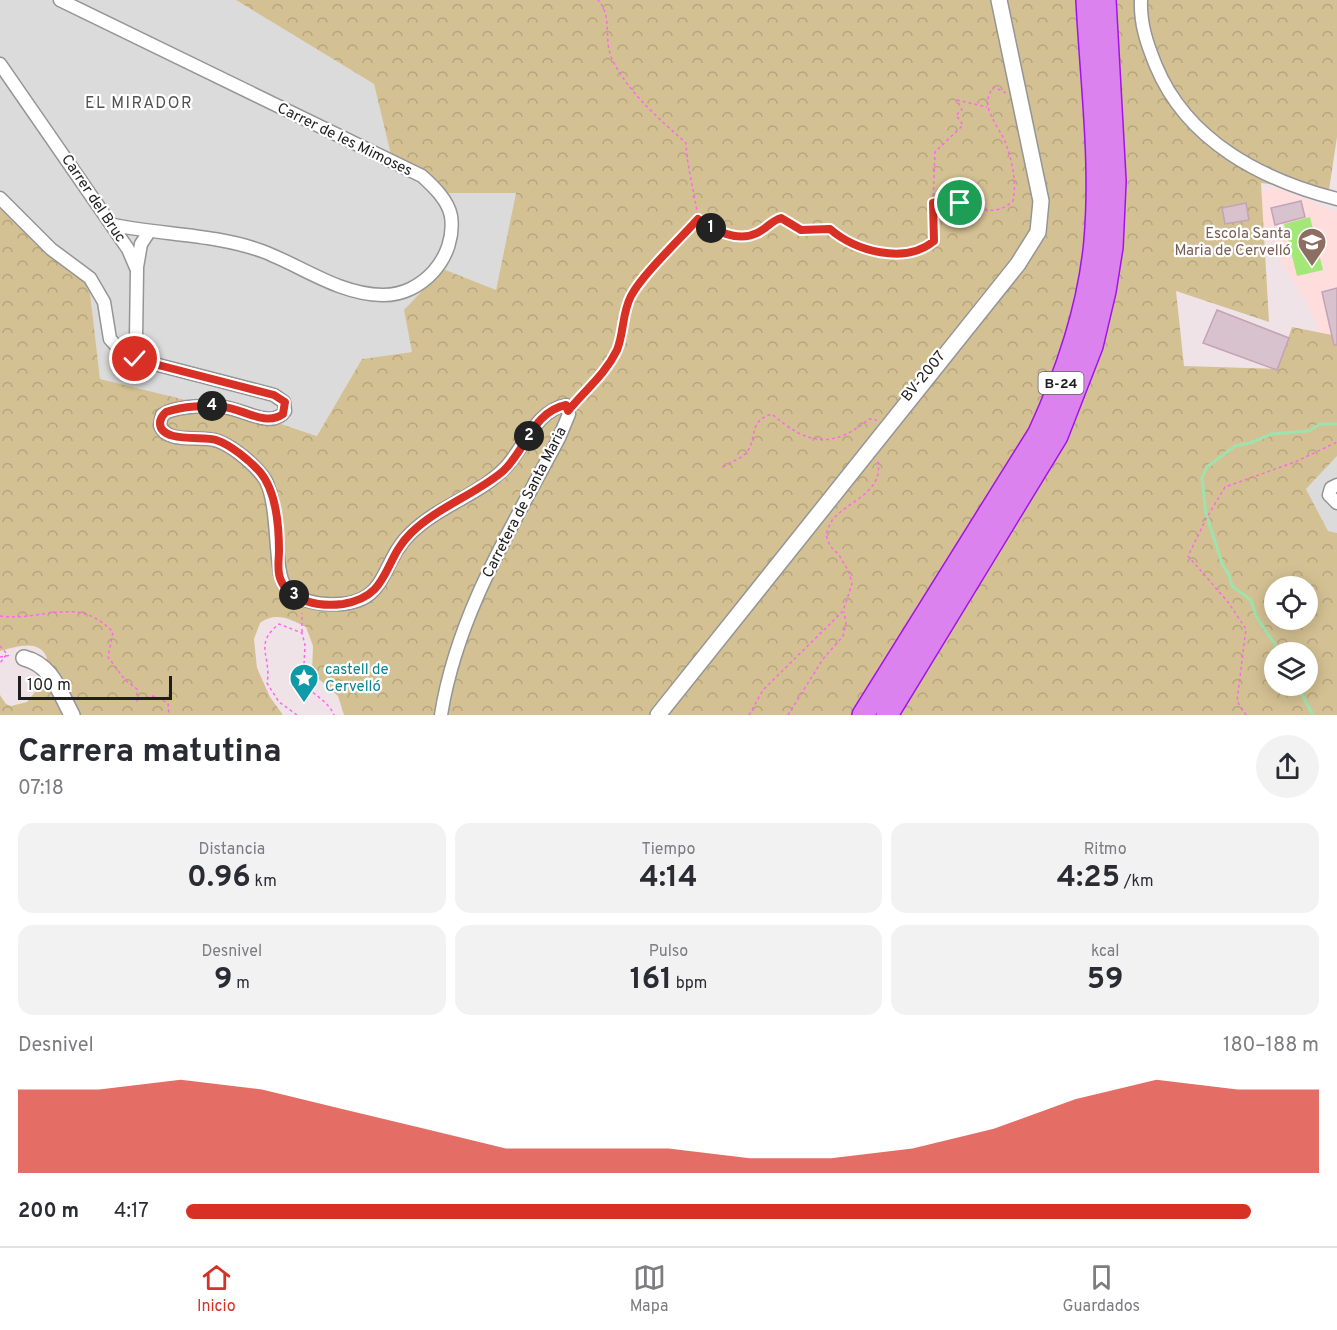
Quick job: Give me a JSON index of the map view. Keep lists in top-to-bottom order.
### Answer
{
  "streets": {
    "highway": ["B-24"],
    "street": [
      "Carrer de les Mimoses",
      "Carrer del Bruc",
      "BV-2007",
      "Carretera de Santa Maria"
    ]
  },
  "crossings": [
    ["Carrer de les Mimoses", "Carrer del Bruc"]
  ],
  "districts": ["EL MIRADOR"],
  "places": {
    "school or university": ["Escola Santa Maria de Cervelló"],
    "place": ["castell de Cervelló"]
  },
  "scale_bar": "100 m",
  "page": {
    "pins": [
      "1",
      "4",
      "2",
      "3"
    ],
    "scale": "100 m",
    "heading": ["Carrera matutina", "07:18"],
    "stats": [
      ["Distancia", "0.96 km"],
      ["Tiempo", "4:14"],
      ["Ritmo", "4:25 /km"],
      ["Desnivel", "9 m"],
      ["Pulso", "161 bpm"],
      ["kcal", "59"]
    ],
    "chart": ["Desnivel", "180–188 m"],
    "list": [
      {
        "name": "200 m",
        "note": "4:17"
      }
    ],
    "tabs": ["Inicio", "Mapa", "Guardados"]
  }
}
